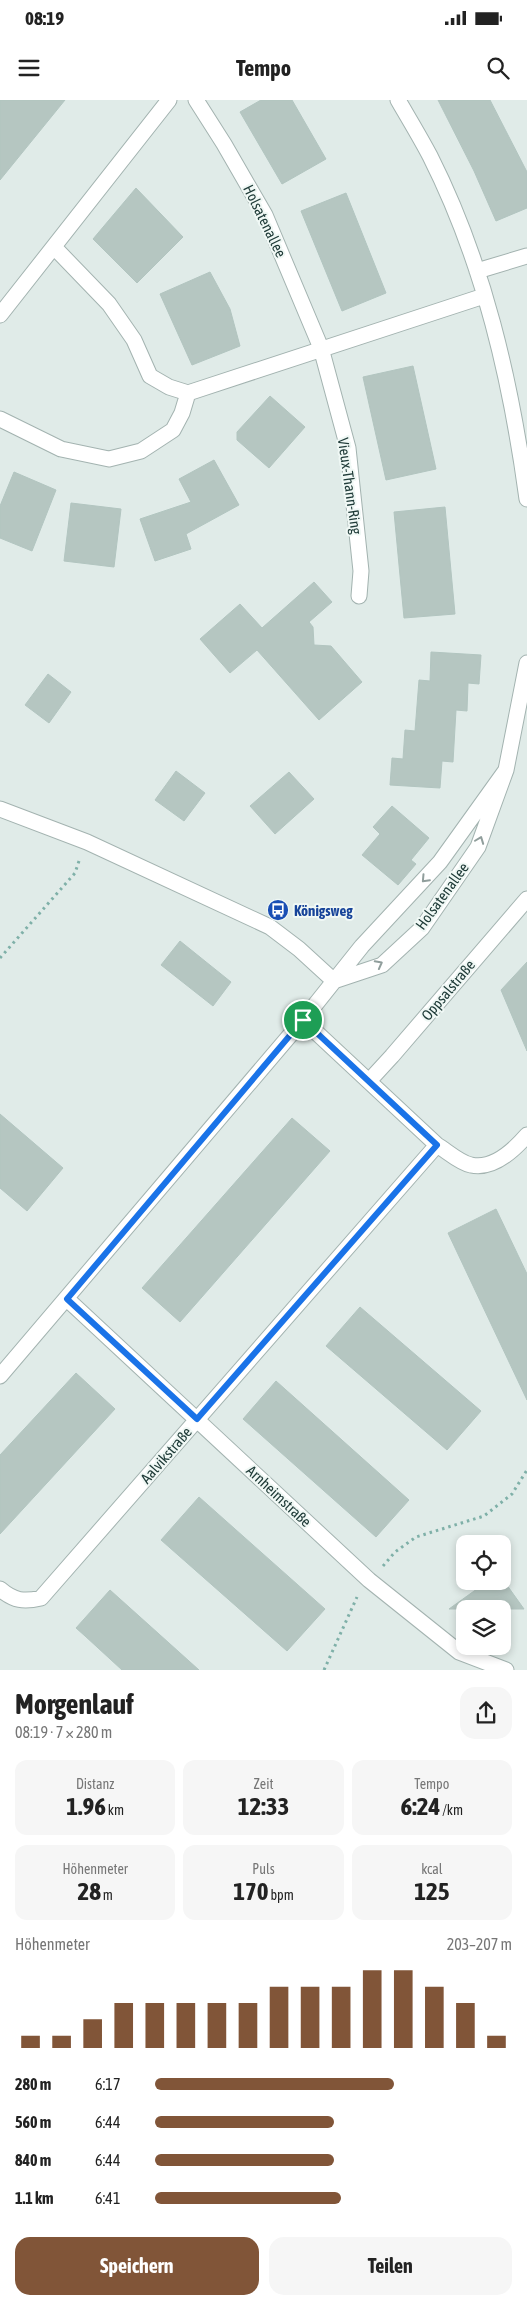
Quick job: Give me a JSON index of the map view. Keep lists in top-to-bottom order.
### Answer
{
  "streets": {
    "street": [
      "Holsatenallee",
      "Vieux-Thann-Ring",
      "Oppsalstraße",
      "Aalvikstraße",
      "Arnheimstraße"
    ]
  },
  "crossings": [
    ["Holsatenallee", "Vieux-Thann-Ring"],
    ["Holsatenallee", "Arnheimstraße"],
    ["Aalvikstraße", "Arnheimstraße"]
  ],
  "places": {
    "bus stop": ["Königsweg"]
  },
  "page": {
    "status": "08:19",
    "header": "Tempo",
    "heading": ["Morgenlauf", "08:19 · 7 × 280 m"],
    "stats": [
      ["Distanz", "1.96 km"],
      ["Zeit", "12:33"],
      ["Tempo", "6:24 /km"],
      ["Höhenmeter", "28 m"],
      ["Puls", "170 bpm"],
      ["kcal", "125"]
    ],
    "chart": ["Höhenmeter", "203–207 m"],
    "list": [
      {
        "name": "280 m",
        "note": "6:17"
      },
      {
        "name": "560 m",
        "note": "6:44"
      },
      {
        "name": "840 m",
        "note": "6:44"
      },
      {
        "name": "1.1 km",
        "note": "6:41"
      }
    ],
    "buttons": ["Speichern", "Teilen"]
  }
}
